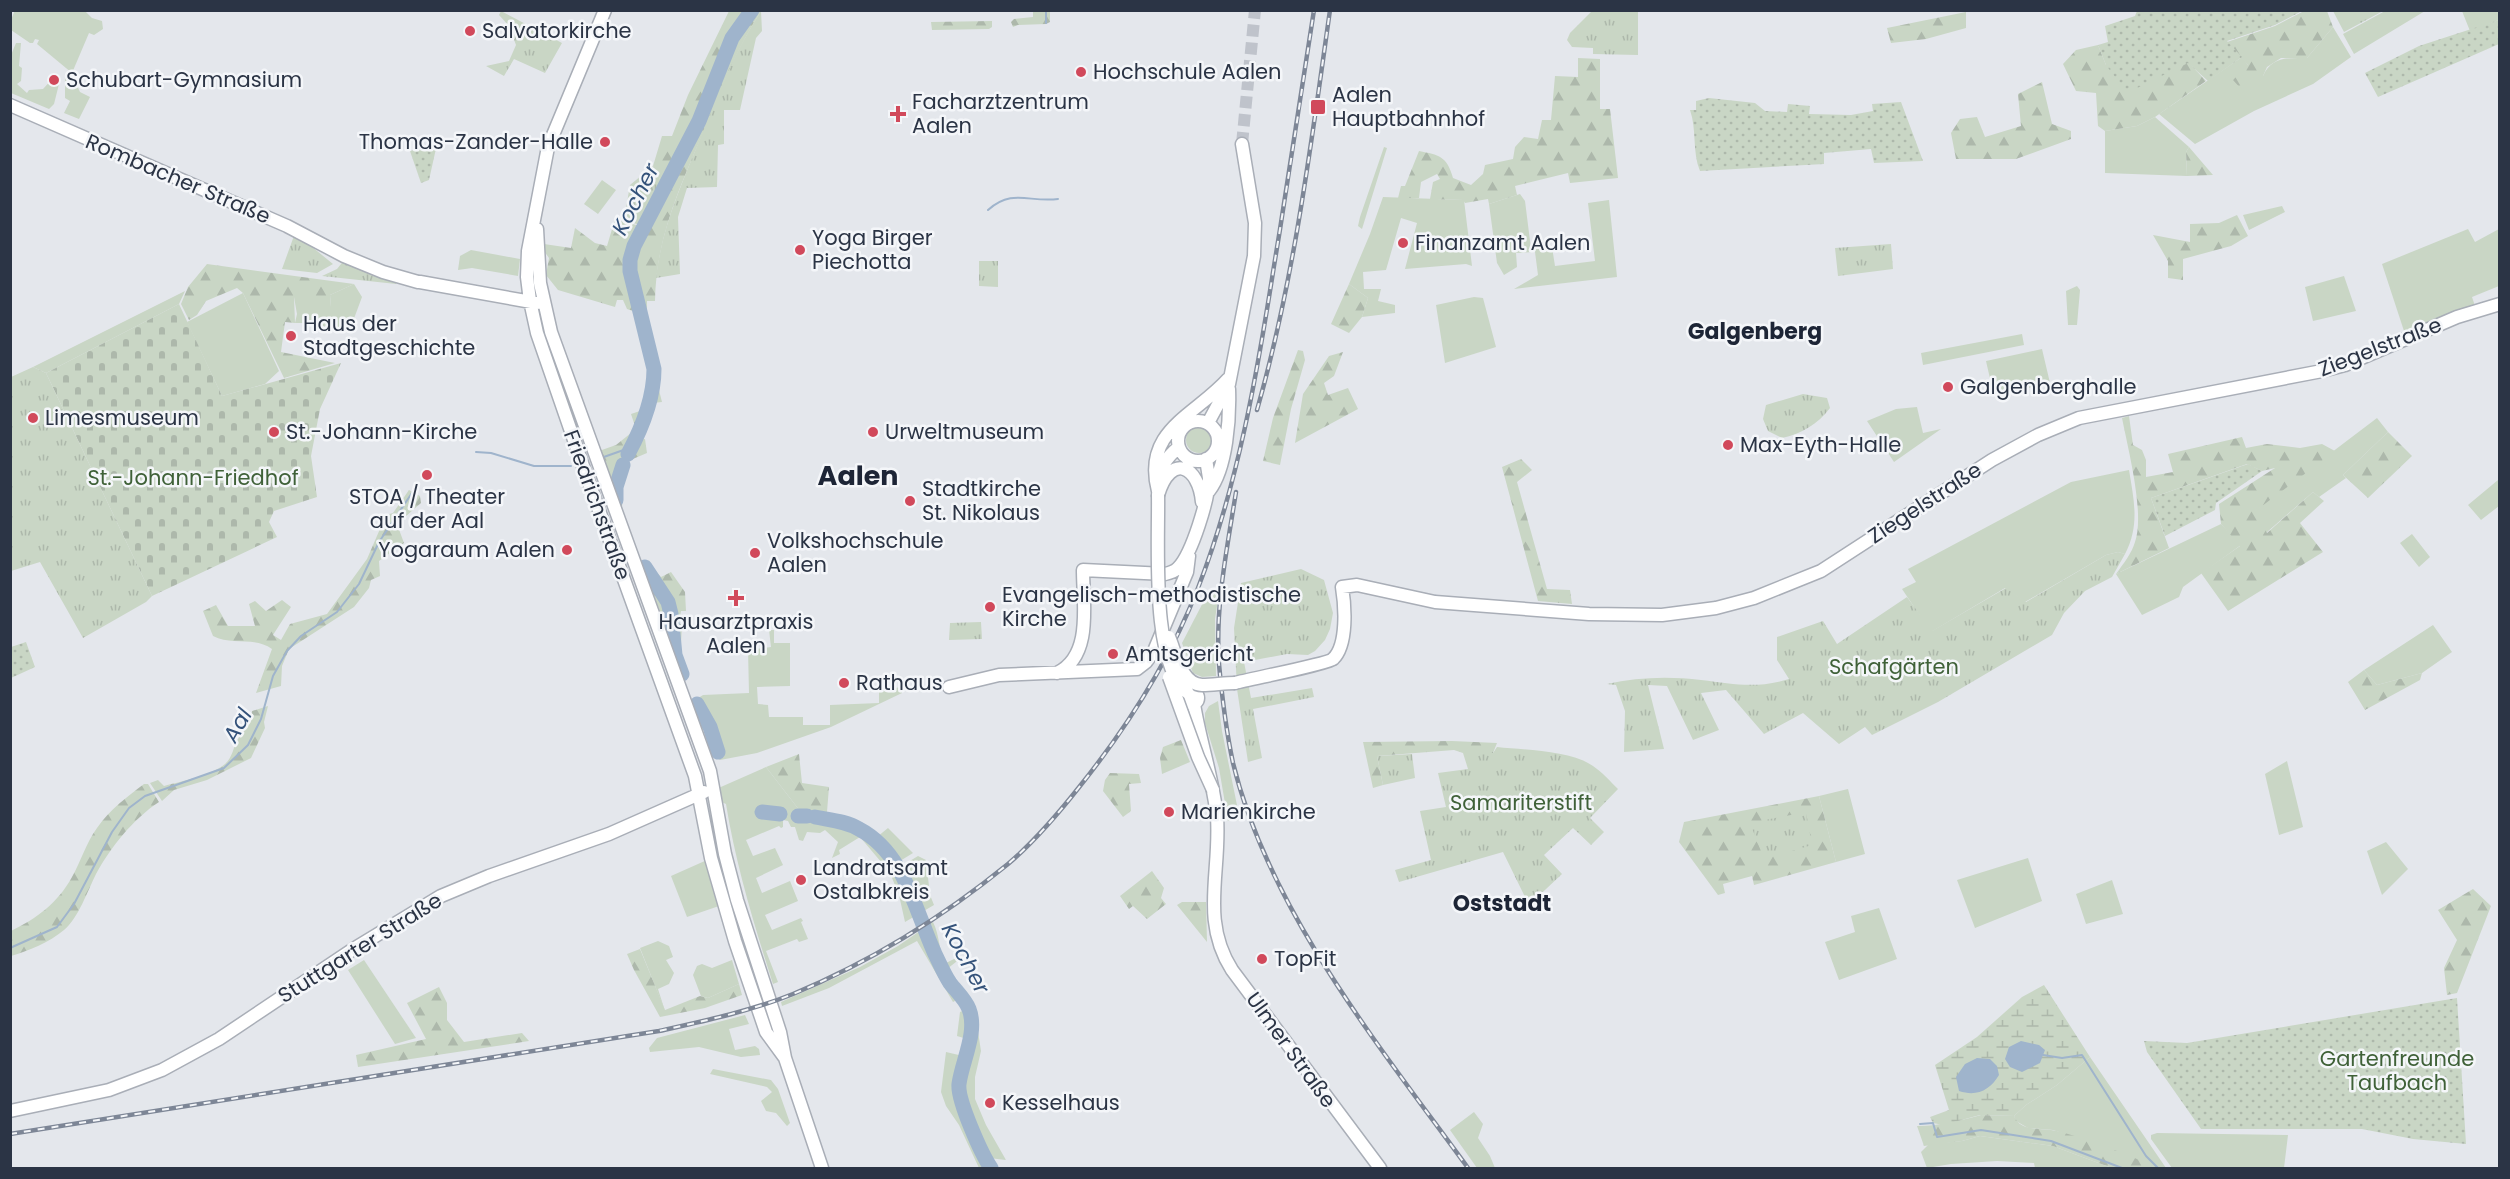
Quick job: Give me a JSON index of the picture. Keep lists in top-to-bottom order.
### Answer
{
  "streets": {
    "main road": [
      "Rombacher Straße",
      "Ziegelstraße",
      "Friedrichstraße",
      "Stuttgarter Straße",
      "Ulmer Straße"
    ]
  },
  "crossings": [
    ["Rombacher Straße", "Friedrichstraße"],
    ["Friedrichstraße", "Stuttgarter Straße"]
  ],
  "districts": ["Galgenberg", "Aalen", "Oststadt"],
  "water": ["Kocher", "Aal"],
  "parks": [
    "St.-Johann-Friedhof",
    "Schafgärten",
    "Samariterstift",
    "Gartenfreunde Taufbach"
  ],
  "places": {
    "other": [
      "Salvatorkirche",
      "Hochschule Aalen",
      "Schubart-Gymnasium",
      "Thomas-Zander-Halle",
      "Finanzamt Aalen",
      "Yoga Birger Piechotta",
      "Haus der Stadtgeschichte",
      "Galgenberghalle",
      "Limesmuseum",
      "St.-Johann-Kirche",
      "Urweltmuseum",
      "Max-Eyth-Halle",
      "STOA / Theater auf der Aal",
      "Stadtkirche St. Nikolaus",
      "Yogaraum Aalen",
      "Volkshochschule Aalen",
      "Evangelisch-methodistische Kirche",
      "Amtsgericht",
      "Rathaus",
      "Marienkirche",
      "Landratsamt Ostalbkreis",
      "TopFit",
      "Kesselhaus"
    ],
    "transit": ["Aalen Hauptbahnhof"],
    "health": ["Facharztzentrum Aalen", "Hausarztpraxis Aalen"]
  }
}
